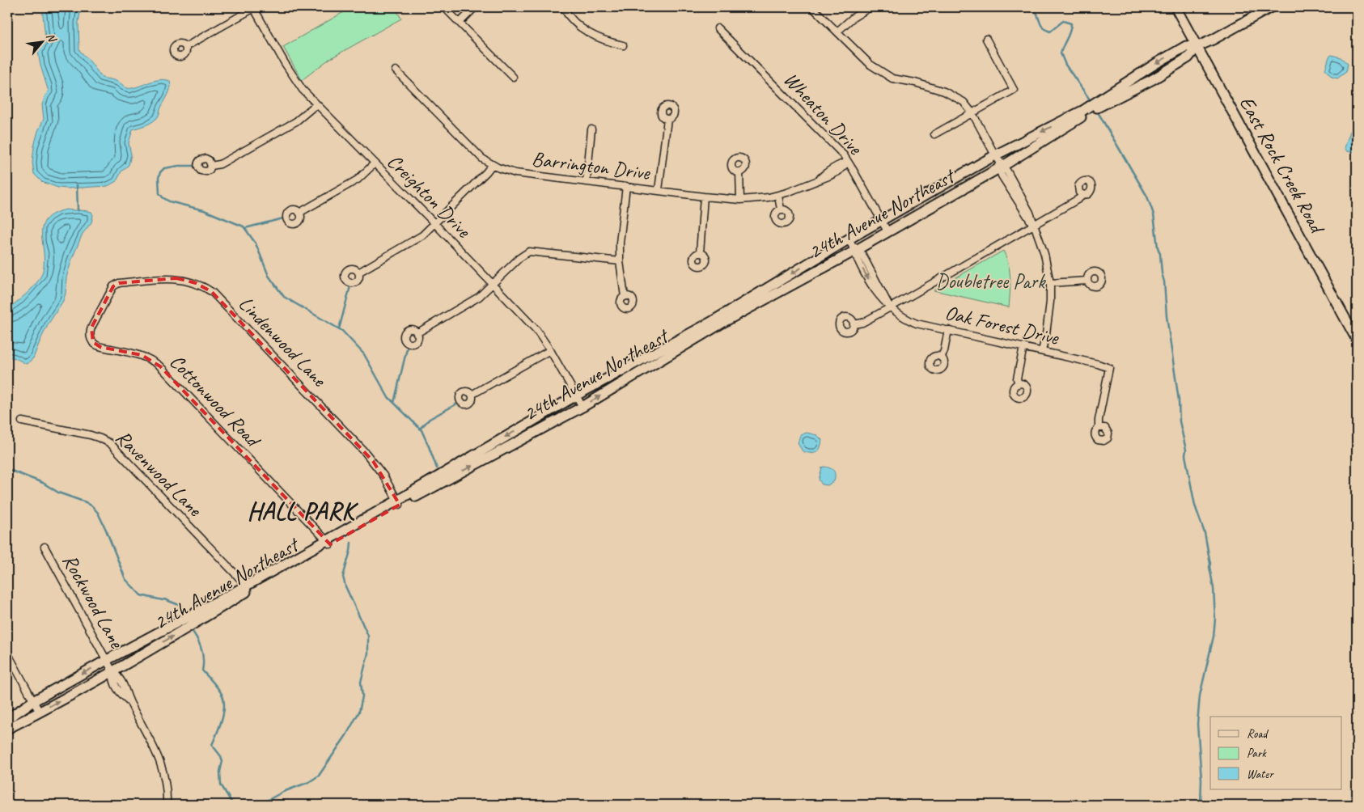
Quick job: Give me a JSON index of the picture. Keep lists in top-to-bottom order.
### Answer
{
  "streets": {
    "street": [
      "Wheaton Drive",
      "East Rock Creek Road",
      "Barrington Drive",
      "Creighton Drive",
      "24th Avenue Northeast",
      "Oak Forest Drive",
      "Lindenwood Lane",
      "Cottonwood Road",
      "Ravenwood Lane",
      "Rockwood Lane"
    ]
  },
  "crossings": [
    ["Wheaton Drive", "Barrington Drive"],
    ["Wheaton Drive", "24th Avenue Northeast"],
    ["East Rock Creek Road", "24th Avenue Northeast"],
    ["Creighton Drive", "24th Avenue Northeast"],
    ["24th Avenue Northeast", "Oak Forest Drive"],
    ["24th Avenue Northeast", "Lindenwood Lane"],
    ["24th Avenue Northeast", "Cottonwood Road"],
    ["24th Avenue Northeast", "Ravenwood Lane"],
    ["24th Avenue Northeast", "Rockwood Lane"],
    ["Lindenwood Lane", "Cottonwood Road"]
  ],
  "districts": ["HALL PARK"],
  "parks": ["Doubletree Park"],
  "legend": ["Road", "Park", "Water"],
  "north": "top right"
}
